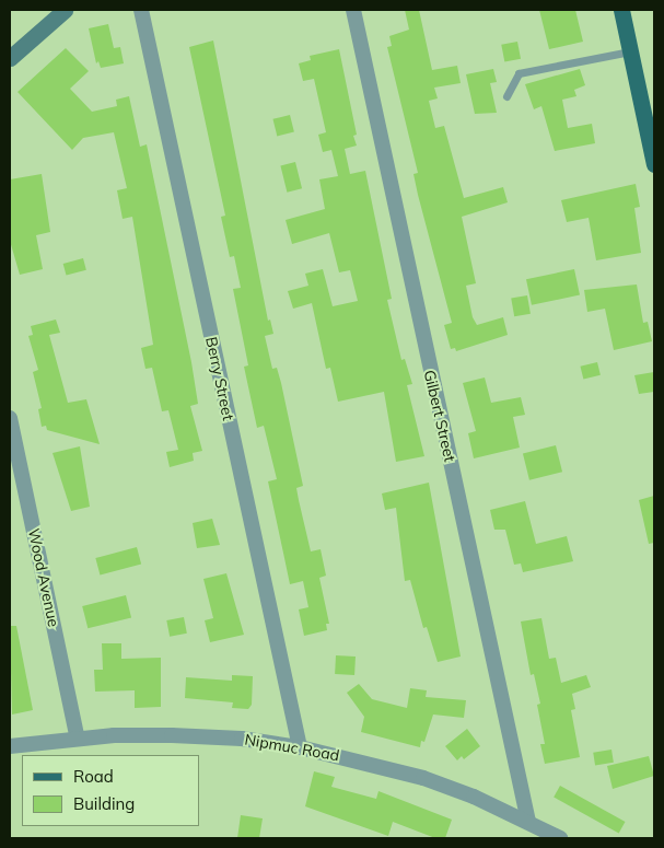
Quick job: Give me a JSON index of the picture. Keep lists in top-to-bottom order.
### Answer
{
  "streets": {
    "street": [
      "Berry Street",
      "Gilbert Street",
      "Wood Avenue",
      "Nipmuc Road"
    ]
  },
  "crossings": [
    ["Berry Street", "Nipmuc Road"],
    ["Gilbert Street", "Nipmuc Road"],
    ["Wood Avenue", "Nipmuc Road"]
  ],
  "legend": ["Road", "Building"]
}
